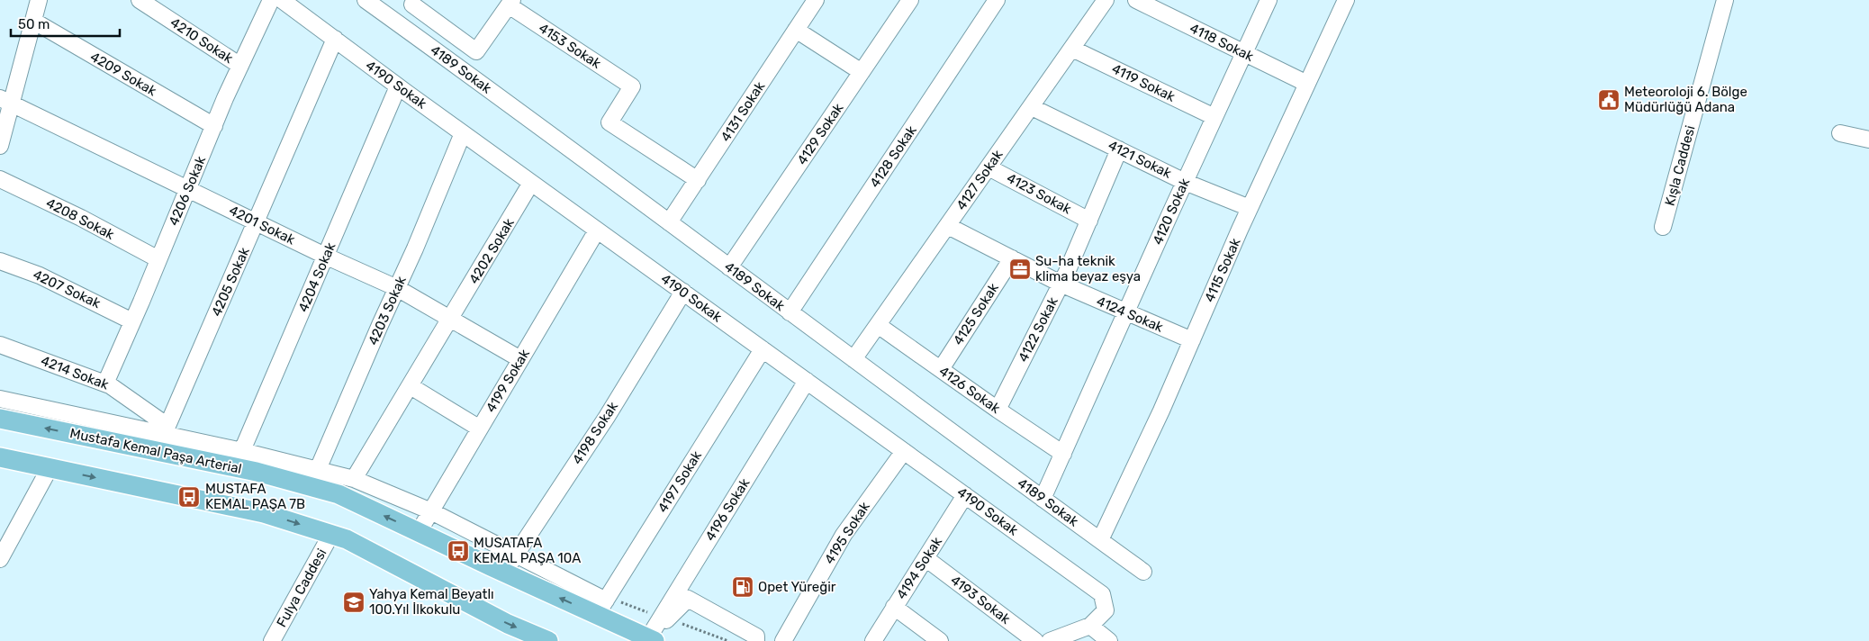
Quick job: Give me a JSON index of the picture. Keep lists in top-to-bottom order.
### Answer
{
  "streets": {
    "main road": ["Mustafa Kemal Paşa Arterial"],
    "street": [
      "4210 Sokak",
      "4118 Sokak",
      "4153 Sokak",
      "4189 Sokak",
      "4209 Sokak",
      "4119 Sokak",
      "4190 Sokak",
      "4131 Sokak",
      "4129 Sokak",
      "4128 Sokak",
      "4121 Sokak",
      "Kışla Caddesi",
      "4127 Sokak",
      "4206 Sokak",
      "4123 Sokak",
      "4120 Sokak",
      "4208 Sokak",
      "4201 Sokak",
      "4202 Sokak",
      "4115 Sokak",
      "4204 Sokak",
      "4205 Sokak",
      "4207 Sokak",
      "4203 Sokak",
      "4125 Sokak",
      "4124 Sokak",
      "4122 Sokak",
      "4214 Sokak",
      "4199 Sokak",
      "4126 Sokak",
      "4198 Sokak",
      "4197 Sokak",
      "4196 Sokak",
      "4195 Sokak",
      "4194 Sokak",
      "Fulya Caddesi",
      "4193 Sokak"
    ]
  },
  "crossings": [
    ["4210 Sokak", "4206 Sokak"],
    ["4118 Sokak", "4120 Sokak"],
    ["4118 Sokak", "4115 Sokak"],
    ["4153 Sokak", "4131 Sokak"],
    ["4189 Sokak", "4131 Sokak"],
    ["4189 Sokak", "4129 Sokak"],
    ["4189 Sokak", "4128 Sokak"],
    ["4189 Sokak", "4127 Sokak"],
    ["4189 Sokak", "4120 Sokak"],
    ["4189 Sokak", "4115 Sokak"],
    ["4209 Sokak", "4206 Sokak"],
    ["4119 Sokak", "4127 Sokak"],
    ["4119 Sokak", "4120 Sokak"],
    ["4190 Sokak", "4202 Sokak"],
    ["4190 Sokak", "4204 Sokak"],
    ["4190 Sokak", "4205 Sokak"],
    ["4190 Sokak", "4203 Sokak"],
    ["4190 Sokak", "4199 Sokak"],
    ["4190 Sokak", "4198 Sokak"],
    ["4190 Sokak", "4197 Sokak"],
    ["4190 Sokak", "4196 Sokak"],
    ["4190 Sokak", "4195 Sokak"],
    ["4190 Sokak", "4194 Sokak"],
    ["4121 Sokak", "4127 Sokak"],
    ["4121 Sokak", "4120 Sokak"],
    ["4121 Sokak", "4115 Sokak"],
    ["4121 Sokak", "4122 Sokak"],
    ["4127 Sokak", "4123 Sokak"],
    ["4127 Sokak", "4124 Sokak"],
    ["4127 Sokak", "4126 Sokak"],
    ["4206 Sokak", "4208 Sokak"],
    ["4206 Sokak", "4201 Sokak"],
    ["4206 Sokak", "4207 Sokak"],
    ["4206 Sokak", "4214 Sokak"],
    ["4123 Sokak", "4122 Sokak"],
    ["4120 Sokak", "4124 Sokak"],
    ["4120 Sokak", "4126 Sokak"],
    ["4201 Sokak", "4202 Sokak"],
    ["4201 Sokak", "4204 Sokak"],
    ["4201 Sokak", "4205 Sokak"],
    ["4201 Sokak", "4203 Sokak"],
    ["4201 Sokak", "4199 Sokak"],
    ["4115 Sokak", "4124 Sokak"],
    ["4204 Sokak", "Mustafa Kemal Paşa Arterial"],
    ["4205 Sokak", "4214 Sokak"],
    ["4205 Sokak", "Mustafa Kemal Paşa Arterial"],
    ["4203 Sokak", "Mustafa Kemal Paşa Arterial"],
    ["4125 Sokak", "4124 Sokak"],
    ["4125 Sokak", "4126 Sokak"],
    ["4124 Sokak", "4122 Sokak"],
    ["4122 Sokak", "4126 Sokak"],
    ["4214 Sokak", "Mustafa Kemal Paşa Arterial"],
    ["4199 Sokak", "Mustafa Kemal Paşa Arterial"],
    ["4198 Sokak", "Mustafa Kemal Paşa Arterial"],
    ["Mustafa Kemal Paşa Arterial", "4197 Sokak"],
    ["Mustafa Kemal Paşa Arterial", "4196 Sokak"],
    ["4194 Sokak", "4193 Sokak"]
  ],
  "places": {
    "public building": ["Meteoroloji 6. Bölge Müdürlüğü Adana"],
    "office": ["Su-ha teknik klima beyaz eşya"],
    "bus stop": ["MUSTAFA KEMAL PAŞA 7B", "MUSATAFA KEMAL PAŞA 10A"],
    "fuel station": ["Opet Yüreğir"],
    "school or university": ["Yahya Kemal Beyatlı 100.Yıl İlkokulu"]
  },
  "scale_bar": "50 m"
}
